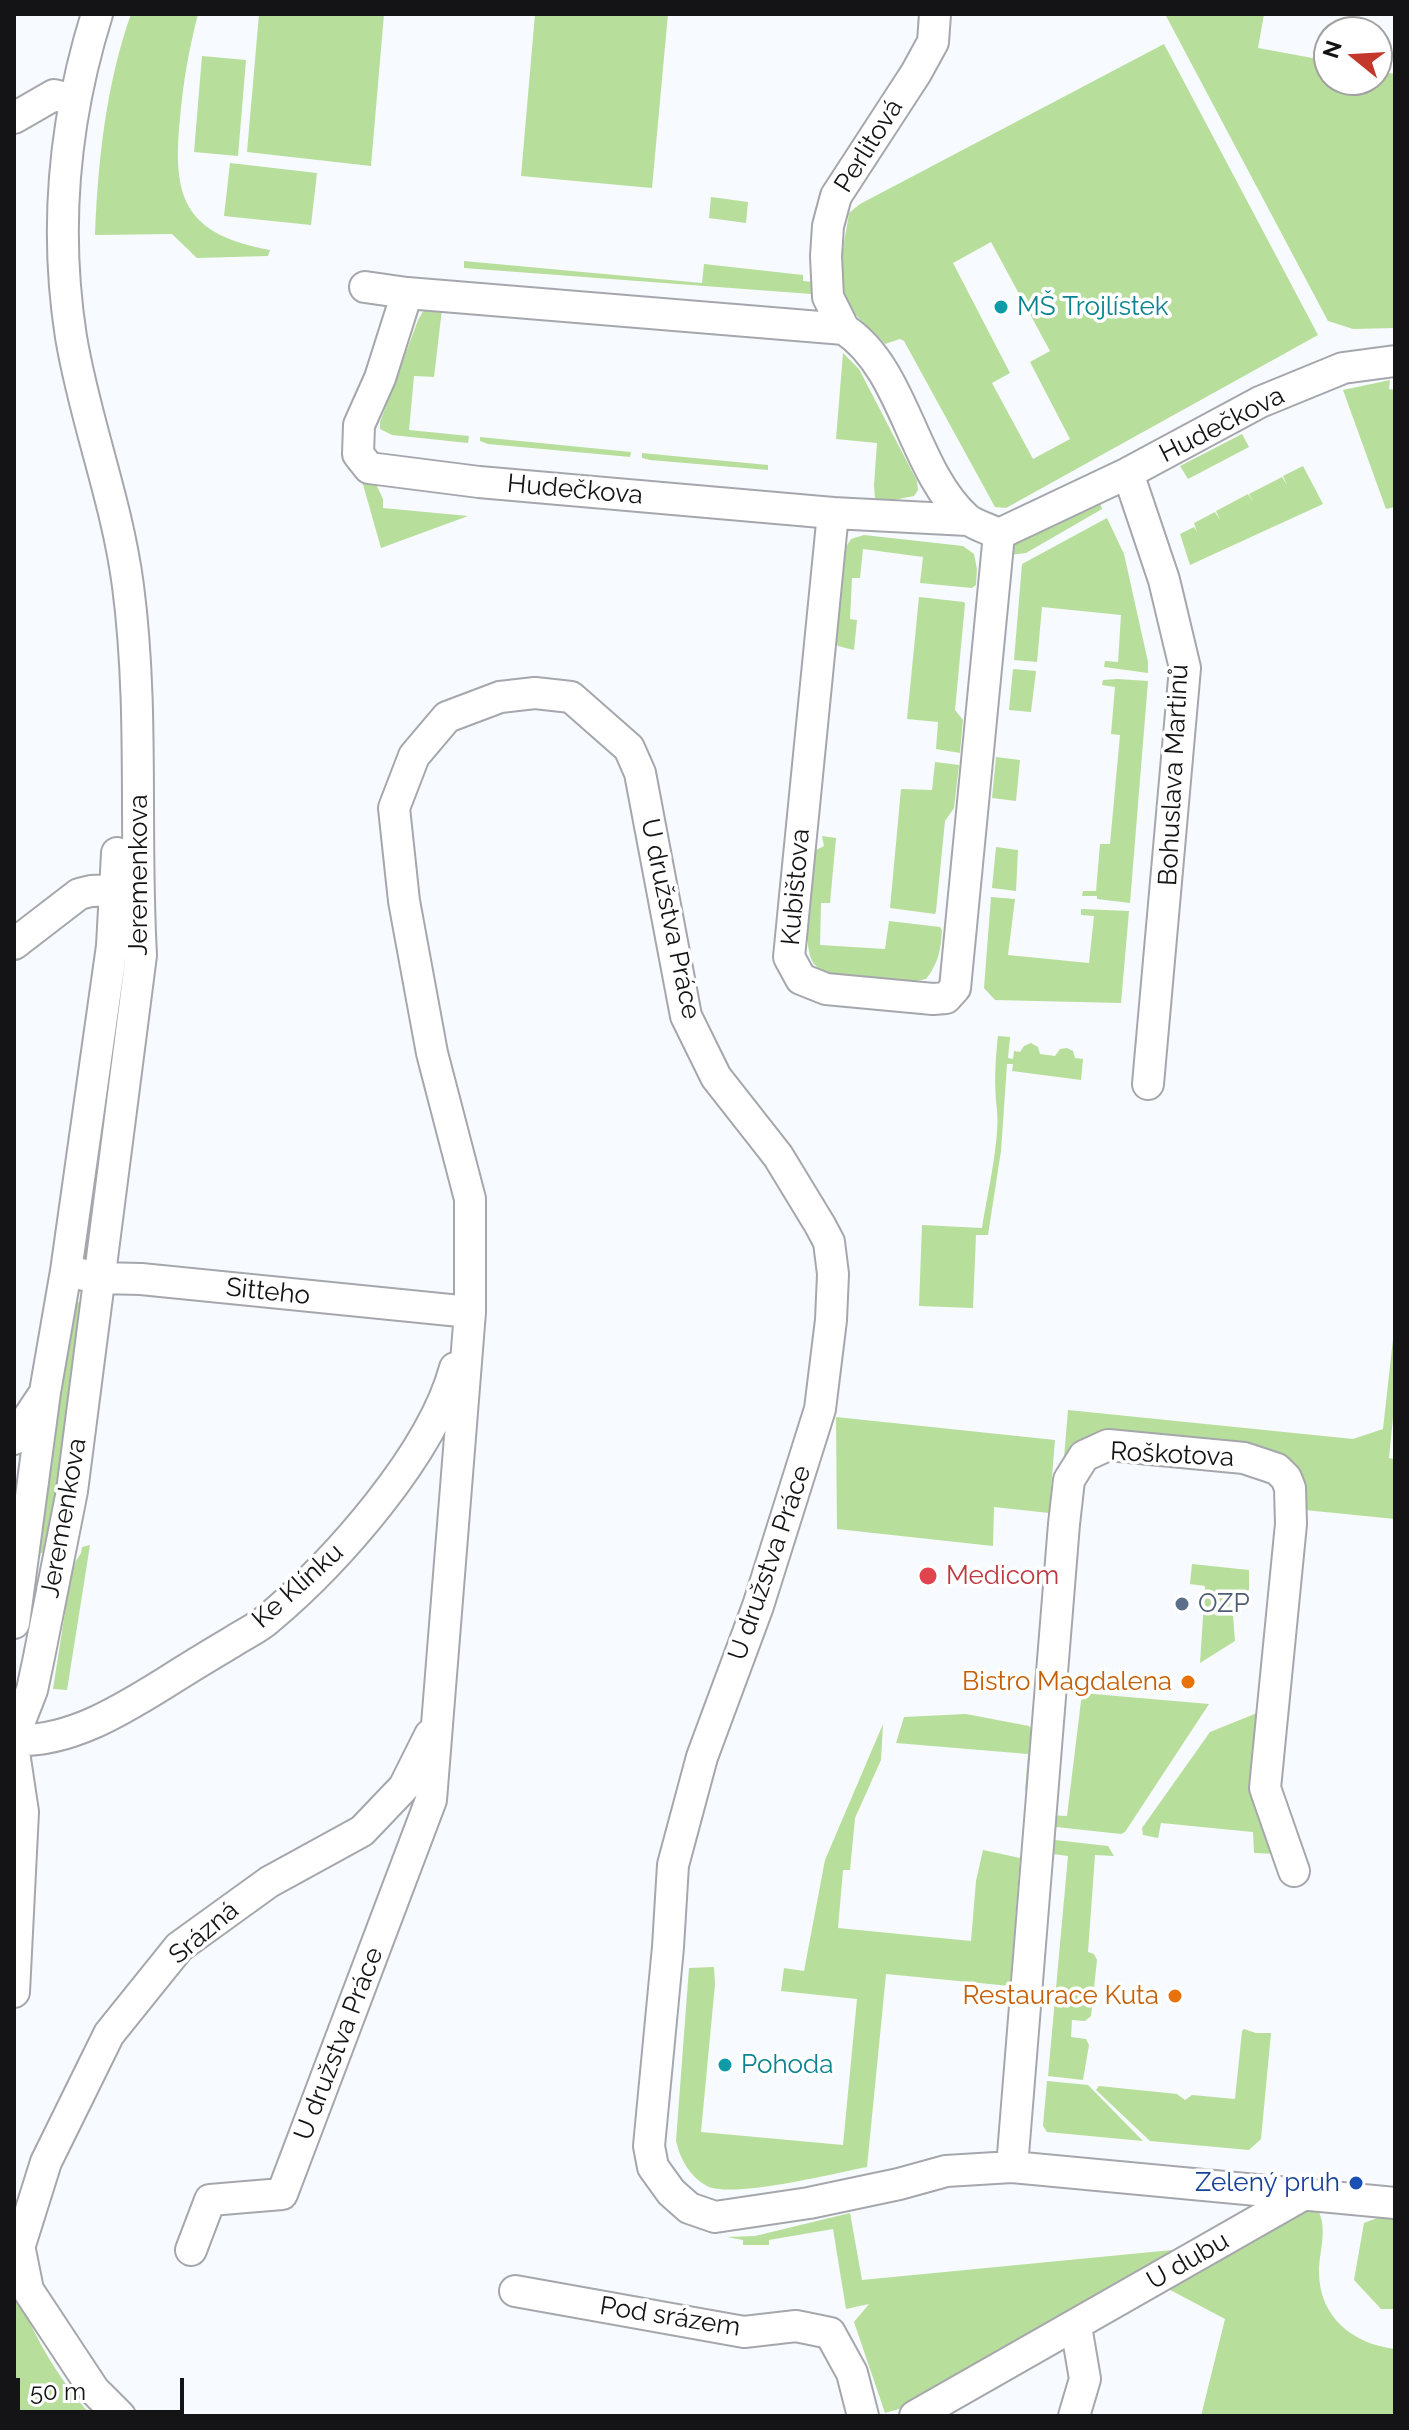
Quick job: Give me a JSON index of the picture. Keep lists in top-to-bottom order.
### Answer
{
  "streets": {
    "street": [
      "Perlitová",
      "Hudečkova",
      "Bohuslava Martinů",
      "Jeremenkova",
      "Kubištova",
      "U družstva Práce",
      "Sitteho",
      "Roškotova",
      "Ke Klínku",
      "Srázná",
      "U dubu",
      "Pod srázem"
    ]
  },
  "crossings": [
    ["Perlitová", "Hudečkova"],
    ["Hudečkova", "Bohuslava Martinů"],
    ["Hudečkova", "Kubištova"],
    ["Jeremenkova", "Sitteho"],
    ["Jeremenkova", "Ke Klínku"],
    ["U družstva Práce", "Sitteho"],
    ["U družstva Práce", "Roškotova"],
    ["U družstva Práce", "Ke Klínku"],
    ["U družstva Práce", "Srázná"],
    ["U družstva Práce", "U dubu"],
    ["Sitteho", "Ke Klínku"]
  ],
  "places": [
    "MŠ Trojlístek",
    "Medicom",
    "OZP",
    "Bistro Magdalena",
    "Restaurace Kuta",
    "Pohoda",
    "Zelený pruh"
  ],
  "scale_bar": "50 m",
  "north": "left"
}
